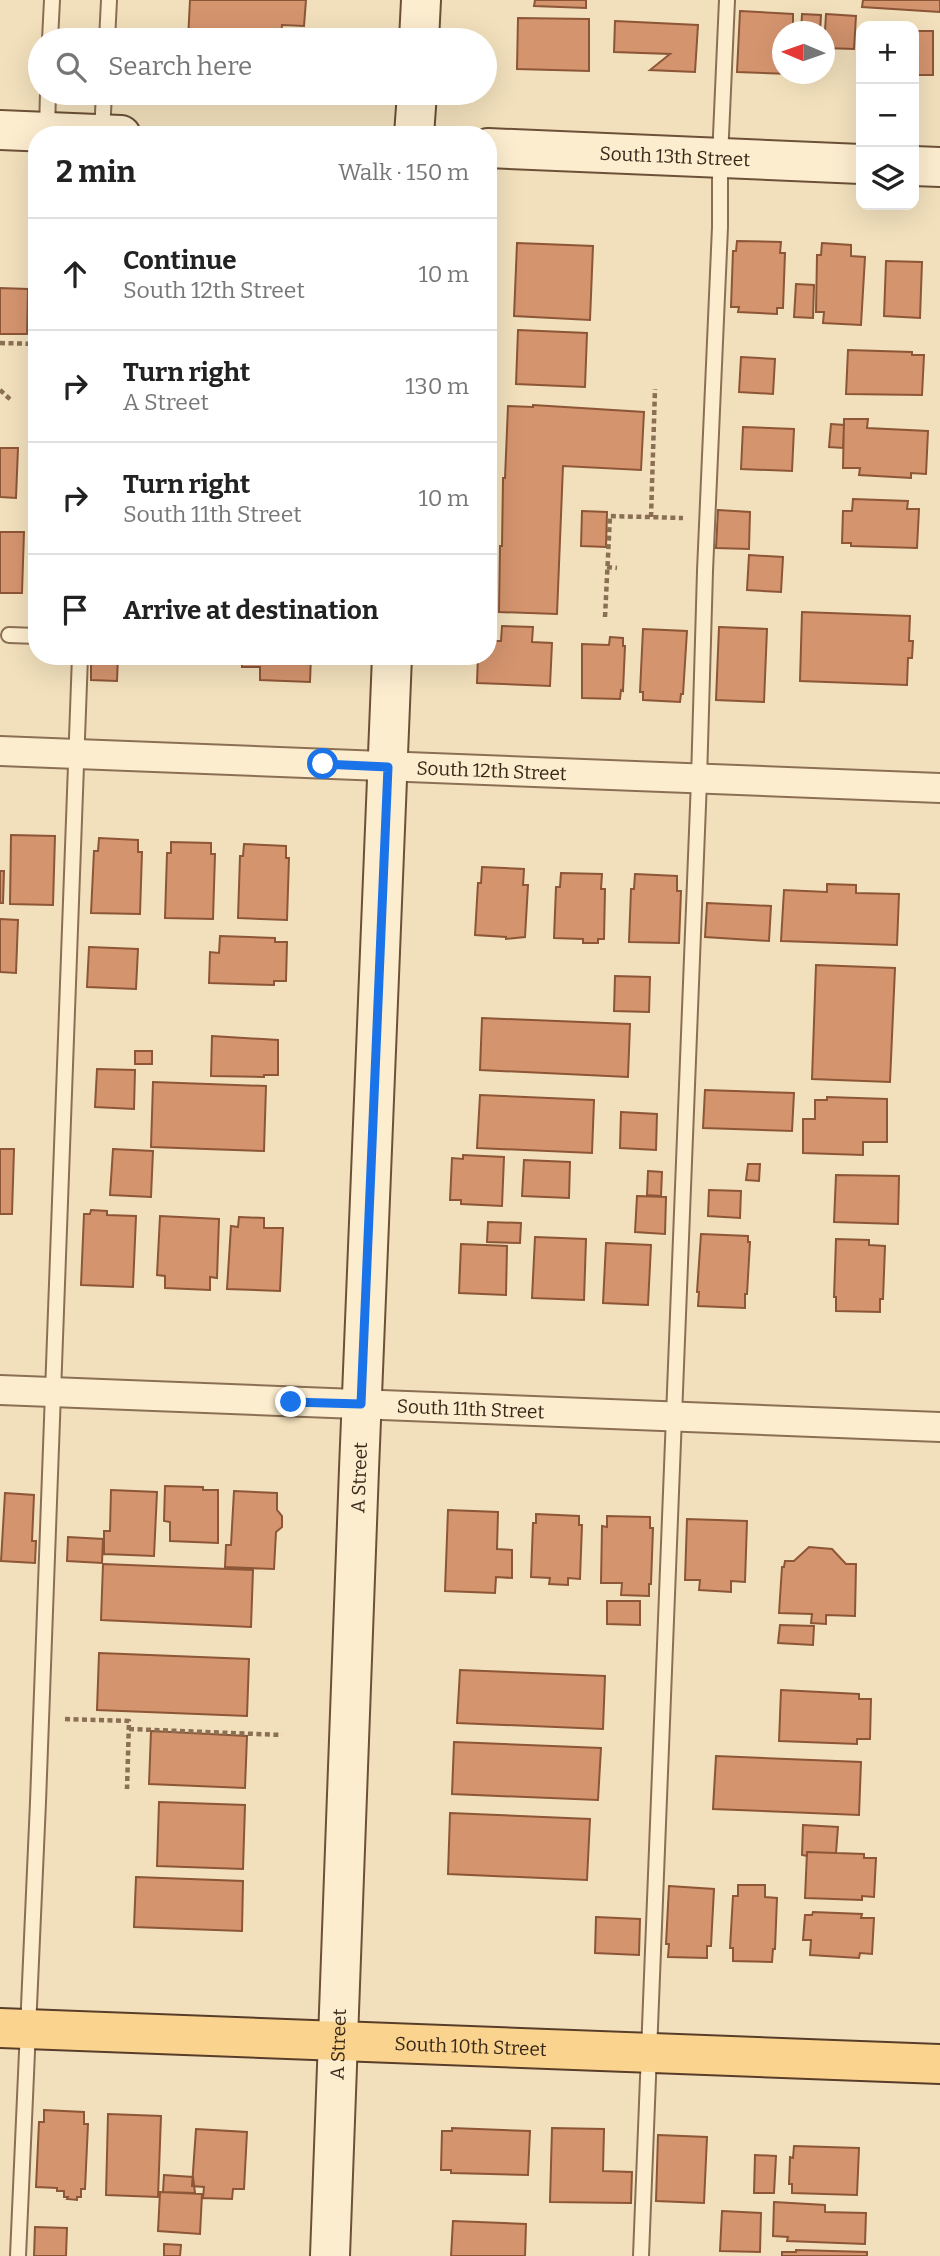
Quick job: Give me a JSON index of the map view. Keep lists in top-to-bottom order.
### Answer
{
  "streets": {
    "main road": ["South 13th Street", "A Street", "South 10th Street"],
    "street": ["South 12th Street", "South 11th Street"]
  },
  "crossings": [
    ["South 12th Street", "A Street"],
    ["South 11th Street", "A Street"],
    ["A Street", "South 10th Street"]
  ],
  "north": "left",
  "page": {
    "map_buttons": ["+", "−"],
    "search": "Search here",
    "heading": ["2 min", "Walk · 150 m"],
    "list": [
      ["Continue", "South 12th Street", "10 m"],
      ["Turn right", "A Street", "130 m"],
      ["Turn right", "South 11th Street", "10 m"],
      "Arrive at destination"
    ]
  }
}
